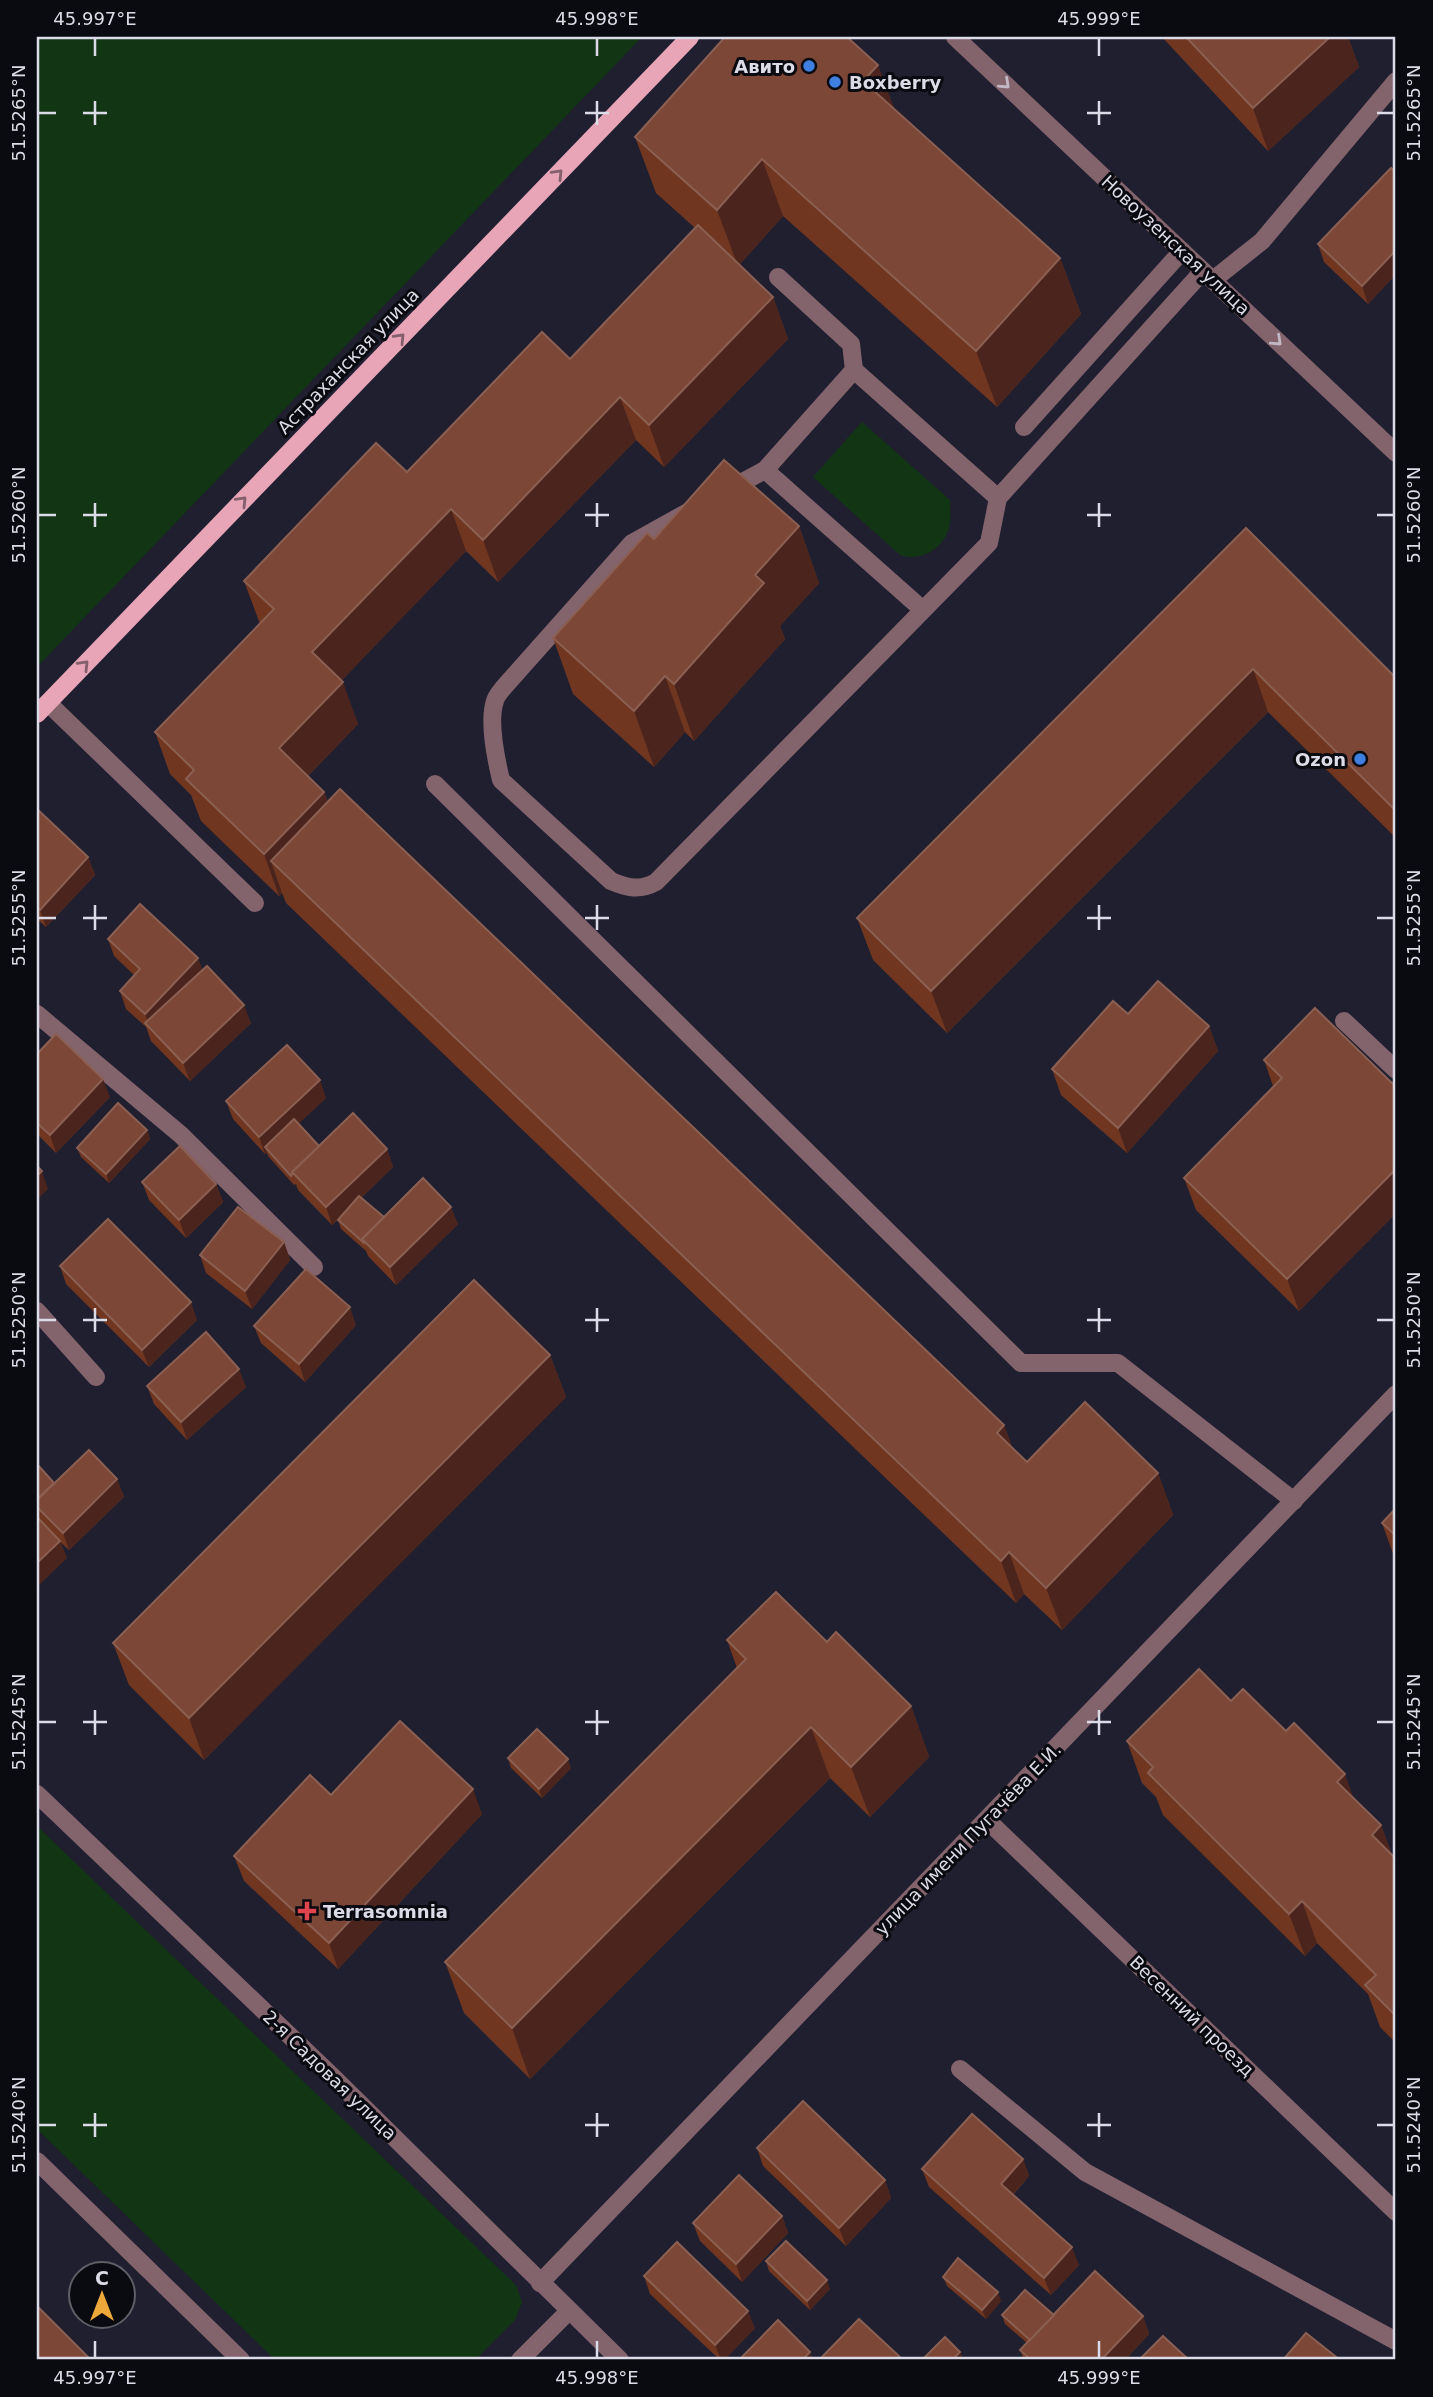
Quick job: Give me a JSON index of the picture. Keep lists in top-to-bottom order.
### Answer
{
  "streets": {
    "main road": ["Астраханская улица"],
    "street": [
      "Новоузенская улица",
      "улица имени Пугачёва Е.И.",
      "Весенний проезд",
      "2-я Садовая улица"
    ]
  },
  "crossings": [
    ["улица имени Пугачёва Е.И.", "Весенний проезд"],
    ["улица имени Пугачёва Е.И.", "2-я Садовая улица"]
  ],
  "one_way": ["Новоузенская улица", "Астраханская улица"],
  "places": {
    "other": ["Авито", "Boxberry", "Ozon"],
    "health": ["Terrasomnia"]
  },
  "north": "top",
  "coordinates": [
    "45.997°E",
    "45.998°E",
    "45.999°E",
    "51.5265°N",
    "51.5260°N",
    "51.5255°N",
    "51.5250°N",
    "51.5245°N",
    "51.5240°N"
  ]
}
